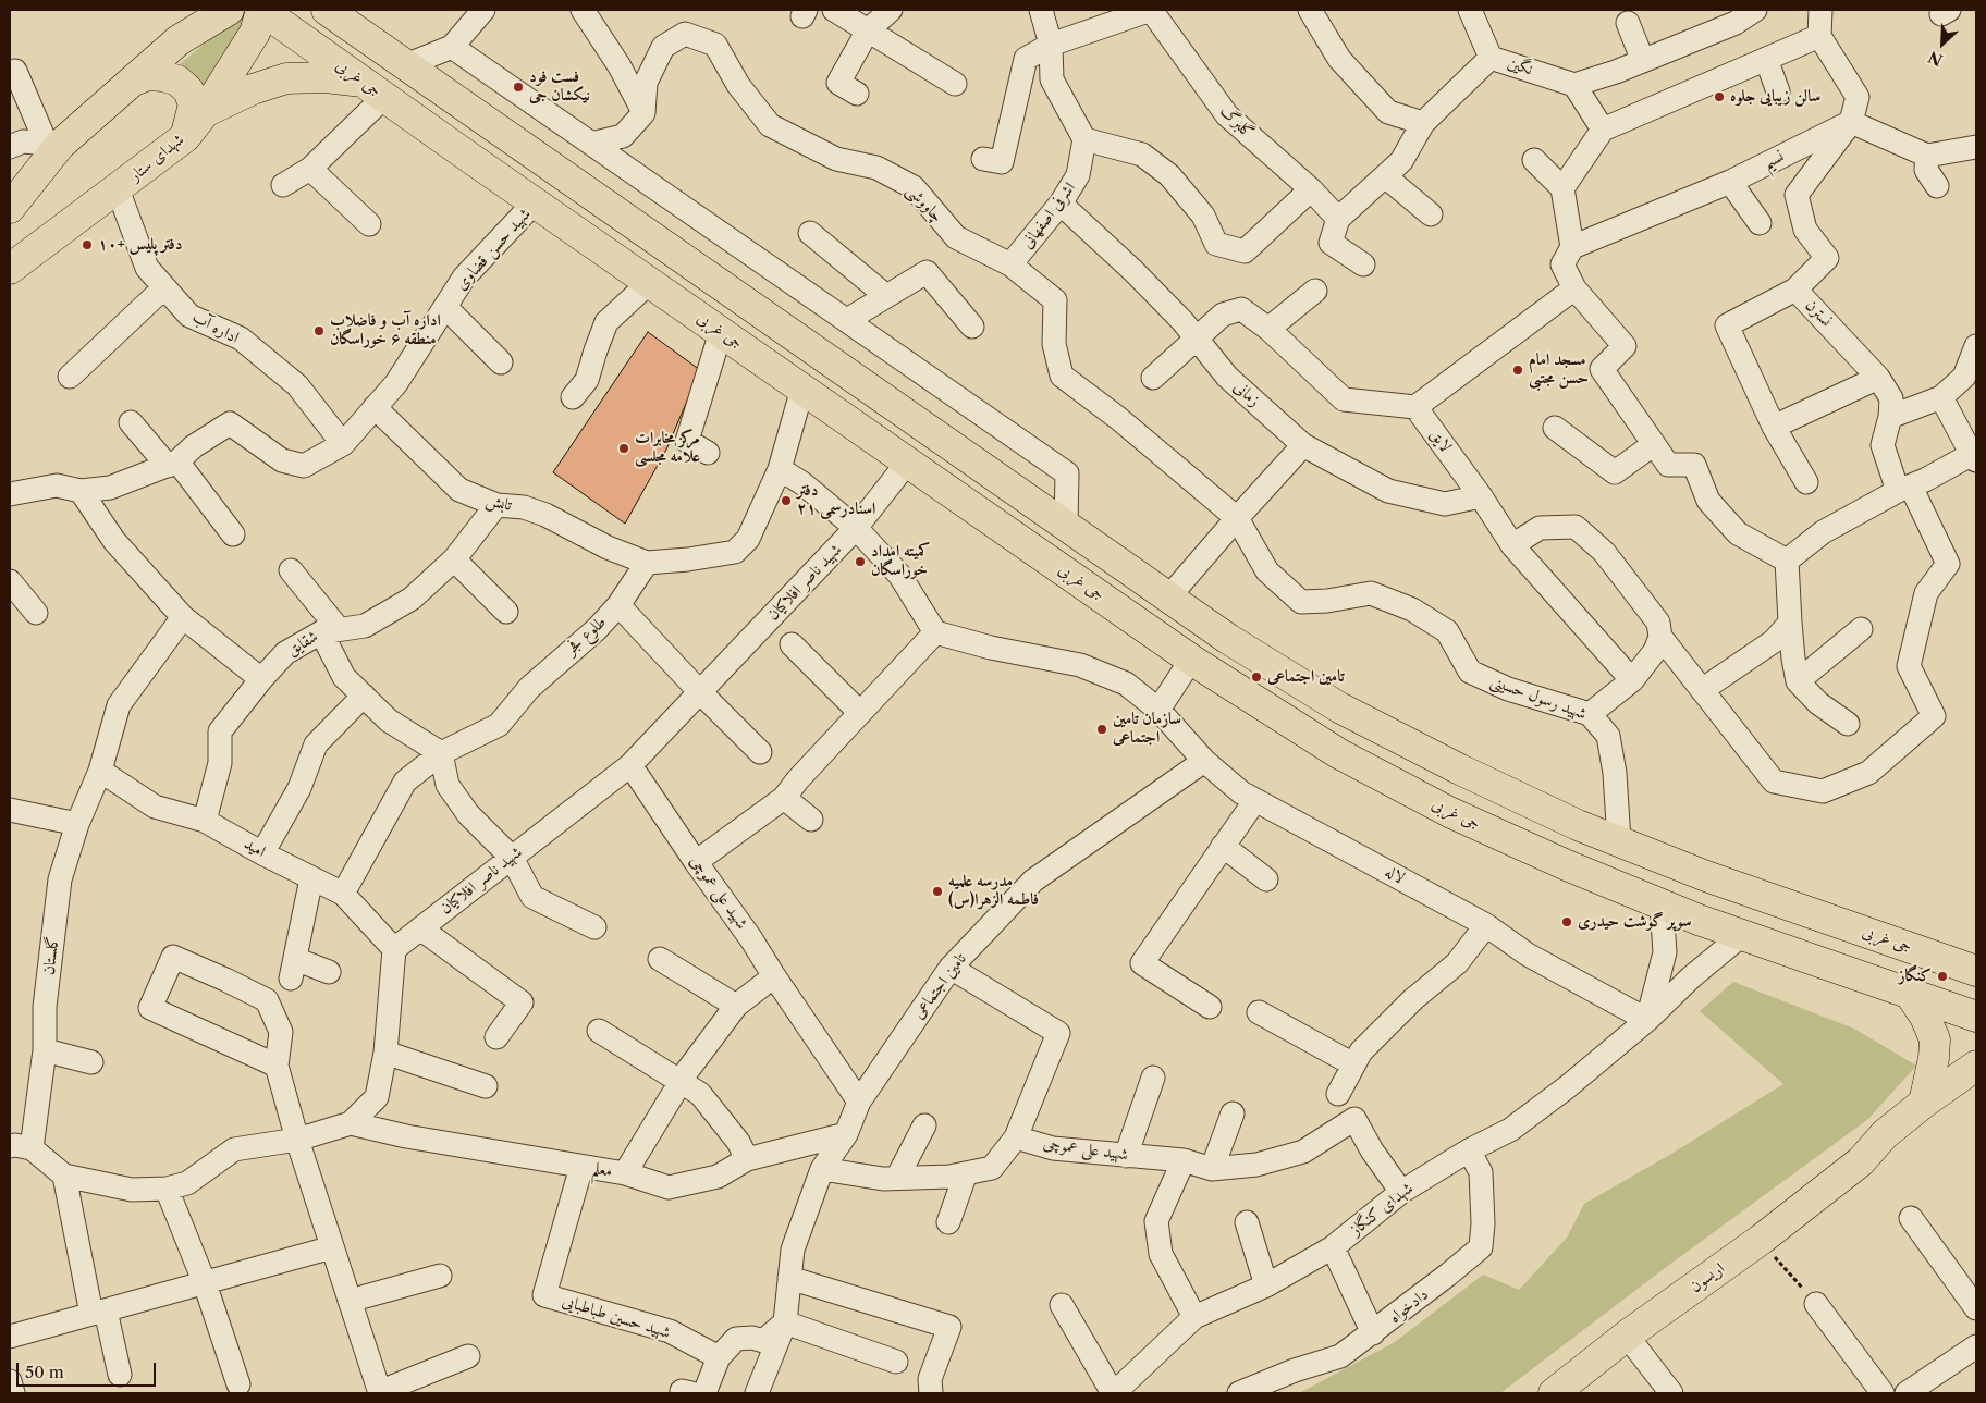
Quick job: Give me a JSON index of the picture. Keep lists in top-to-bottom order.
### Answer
{
  "streets": {
    "main road": ["جی غربی", "شهدای ستار", "اریسون"],
    "street": [
      "نگین",
      "گلبرگ",
      "نسیم",
      "چاووشی",
      "اشرفی اصفهانی",
      "شهید حسن قضاوی",
      "نسترن",
      "اداره آب",
      "زمانی",
      "لایق",
      "تابش",
      "شهید ناصر افلاکیان",
      "طلوع فجر",
      "شقایق",
      "شهید رسول حسینی",
      "امید",
      "لاله",
      "شهید علی عموچی",
      "گلستان",
      "تامین اجتماعی",
      "معلم",
      "شهدای کنگاز",
      "دادخواه",
      "شهید حسین طباطبایی"
    ]
  },
  "crossings": [
    ["نگین", "گلبرگ"],
    ["جی غربی", "شهدای ستار"],
    ["جی غربی", "شهید حسن قضاوی"],
    ["جی غربی", "شهید ناصر افلاکیان"],
    ["جی غربی", "شهید رسول حسینی"],
    ["جی غربی", "شهدای کنگاز"],
    ["شهدای ستار", "اداره آب"],
    ["نسیم", "نسترن"],
    ["چاووشی", "اشرفی اصفهانی"],
    ["چاووشی", "شهید رسول حسینی"],
    ["اشرفی اصفهانی", "زمانی"],
    ["شهید حسن قضاوی", "اداره آب"],
    ["شهید حسن قضاوی", "تابش"],
    ["زمانی", "لایق"],
    ["تابش", "طلوع فجر"],
    ["تابش", "شقایق"],
    ["شهید ناصر افلاکیان", "امید"],
    ["شهید ناصر افلاکیان", "شهید علی عموچی"],
    ["طلوع فجر", "امید"],
    ["شقایق", "امید"],
    ["امید", "گلستان"],
    ["لاله", "تامین اجتماعی"],
    ["لاله", "شهدای کنگاز"],
    ["شهید علی عموچی", "تامین اجتماعی"],
    ["شهید علی عموچی", "شهدای کنگاز"],
    ["تامین اجتماعی", "معلم"],
    ["معلم", "شهید حسین طباطبایی"],
    ["شهدای کنگاز", "دادخواه"]
  ],
  "places": [
    "فست فود نیکشان جی",
    "سالن زیبایی جلوه",
    "دفتر پلیس +۱۰",
    "اداره آب و فاضلاب منطقه ۶ خوراسگان",
    "مسجد امام حسن مجتبی",
    "مرکز مخابرات علامه مجلسی",
    "دفتر اسنادرسمی ۲۱",
    "کمیته امداد خوراسگان",
    "تامین اجتماعی",
    "سازمان تامین اجتماعی",
    "مدرسه علمیه فاطمه الزهرا(س)",
    "سوپر گوشت حیدری",
    "کنگاز"
  ],
  "scale_bar": "50 m",
  "north": "bottom left"
}
